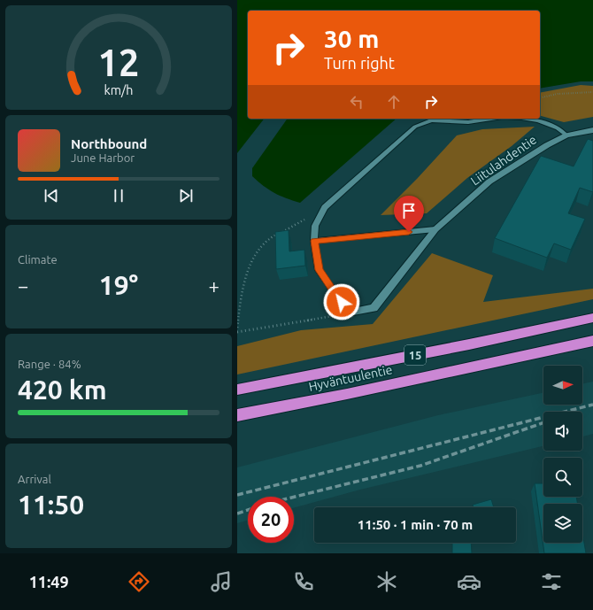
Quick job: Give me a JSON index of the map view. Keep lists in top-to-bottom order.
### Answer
{
  "streets": {
    "highway": ["15", "Hyväntuulentie"],
    "street": ["Liitulahdentie"]
  },
  "north": "right",
  "page": {
    "turn": ["30 m", "Turn right"],
    "song": ["Northbound", "June Harbor"],
    "tile": [
      "Climate",
      ["Range · 84%", "420 km"],
      ["Arrival", "11:50"]
    ],
    "heat": ["−", "19°", "+"],
    "limit": "20",
    "trip": "11:50 · 1 min · 70 m",
    "tabs": "11:49",
    "gauge": ["12", "km/h"]
  }
}
